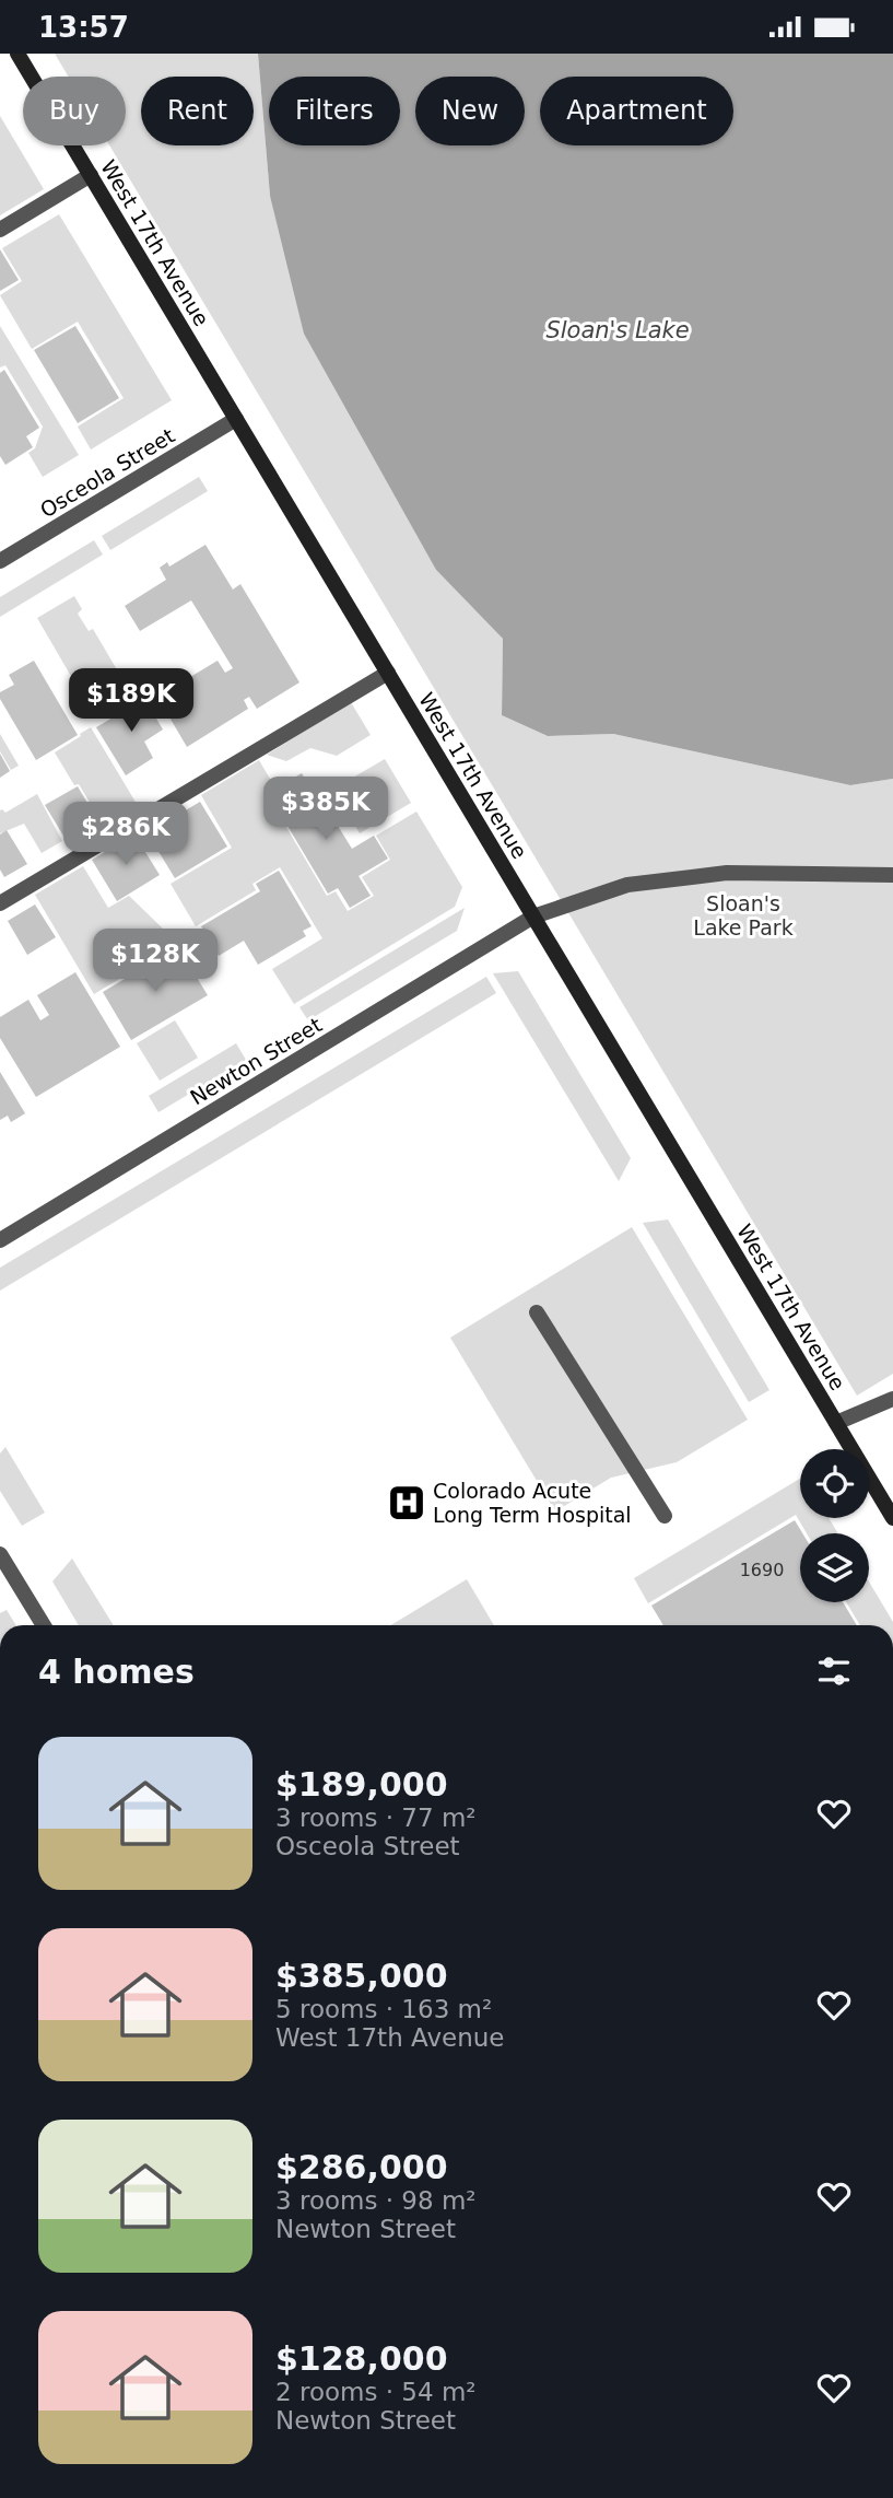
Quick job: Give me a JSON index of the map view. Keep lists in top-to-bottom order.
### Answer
{
  "streets": {
    "street": ["West 17th Avenue", "Osceola Street", "Newton Street"]
  },
  "crossings": [
    ["West 17th Avenue", "Osceola Street"],
    ["West 17th Avenue", "Newton Street"]
  ],
  "water": ["Sloan's Lake"],
  "parks": ["Sloan's Lake Park"],
  "places": {
    "hospital": ["Colorado Acute Long Term Hospital"]
  },
  "house_numbers": ["1690"],
  "page": {
    "status": "13:57",
    "chip": [
      "Buy",
      "Rent",
      "Filters",
      "New",
      "Apartment"
    ],
    "price": [
      "$189K",
      "$385K",
      "$286K",
      "$128K"
    ],
    "heading": "4 homes",
    "list": [
      {
        "name": "$189,000",
        "note": "3 rooms · 77 m² · Osceola Street"
      },
      {
        "name": "$385,000",
        "note": "5 rooms · 163 m² · West 17th Avenue"
      },
      {
        "name": "$286,000",
        "note": "3 rooms · 98 m² · Newton Street"
      },
      {
        "name": "$128,000",
        "note": "2 rooms · 54 m² · Newton Street"
      }
    ]
  }
}
